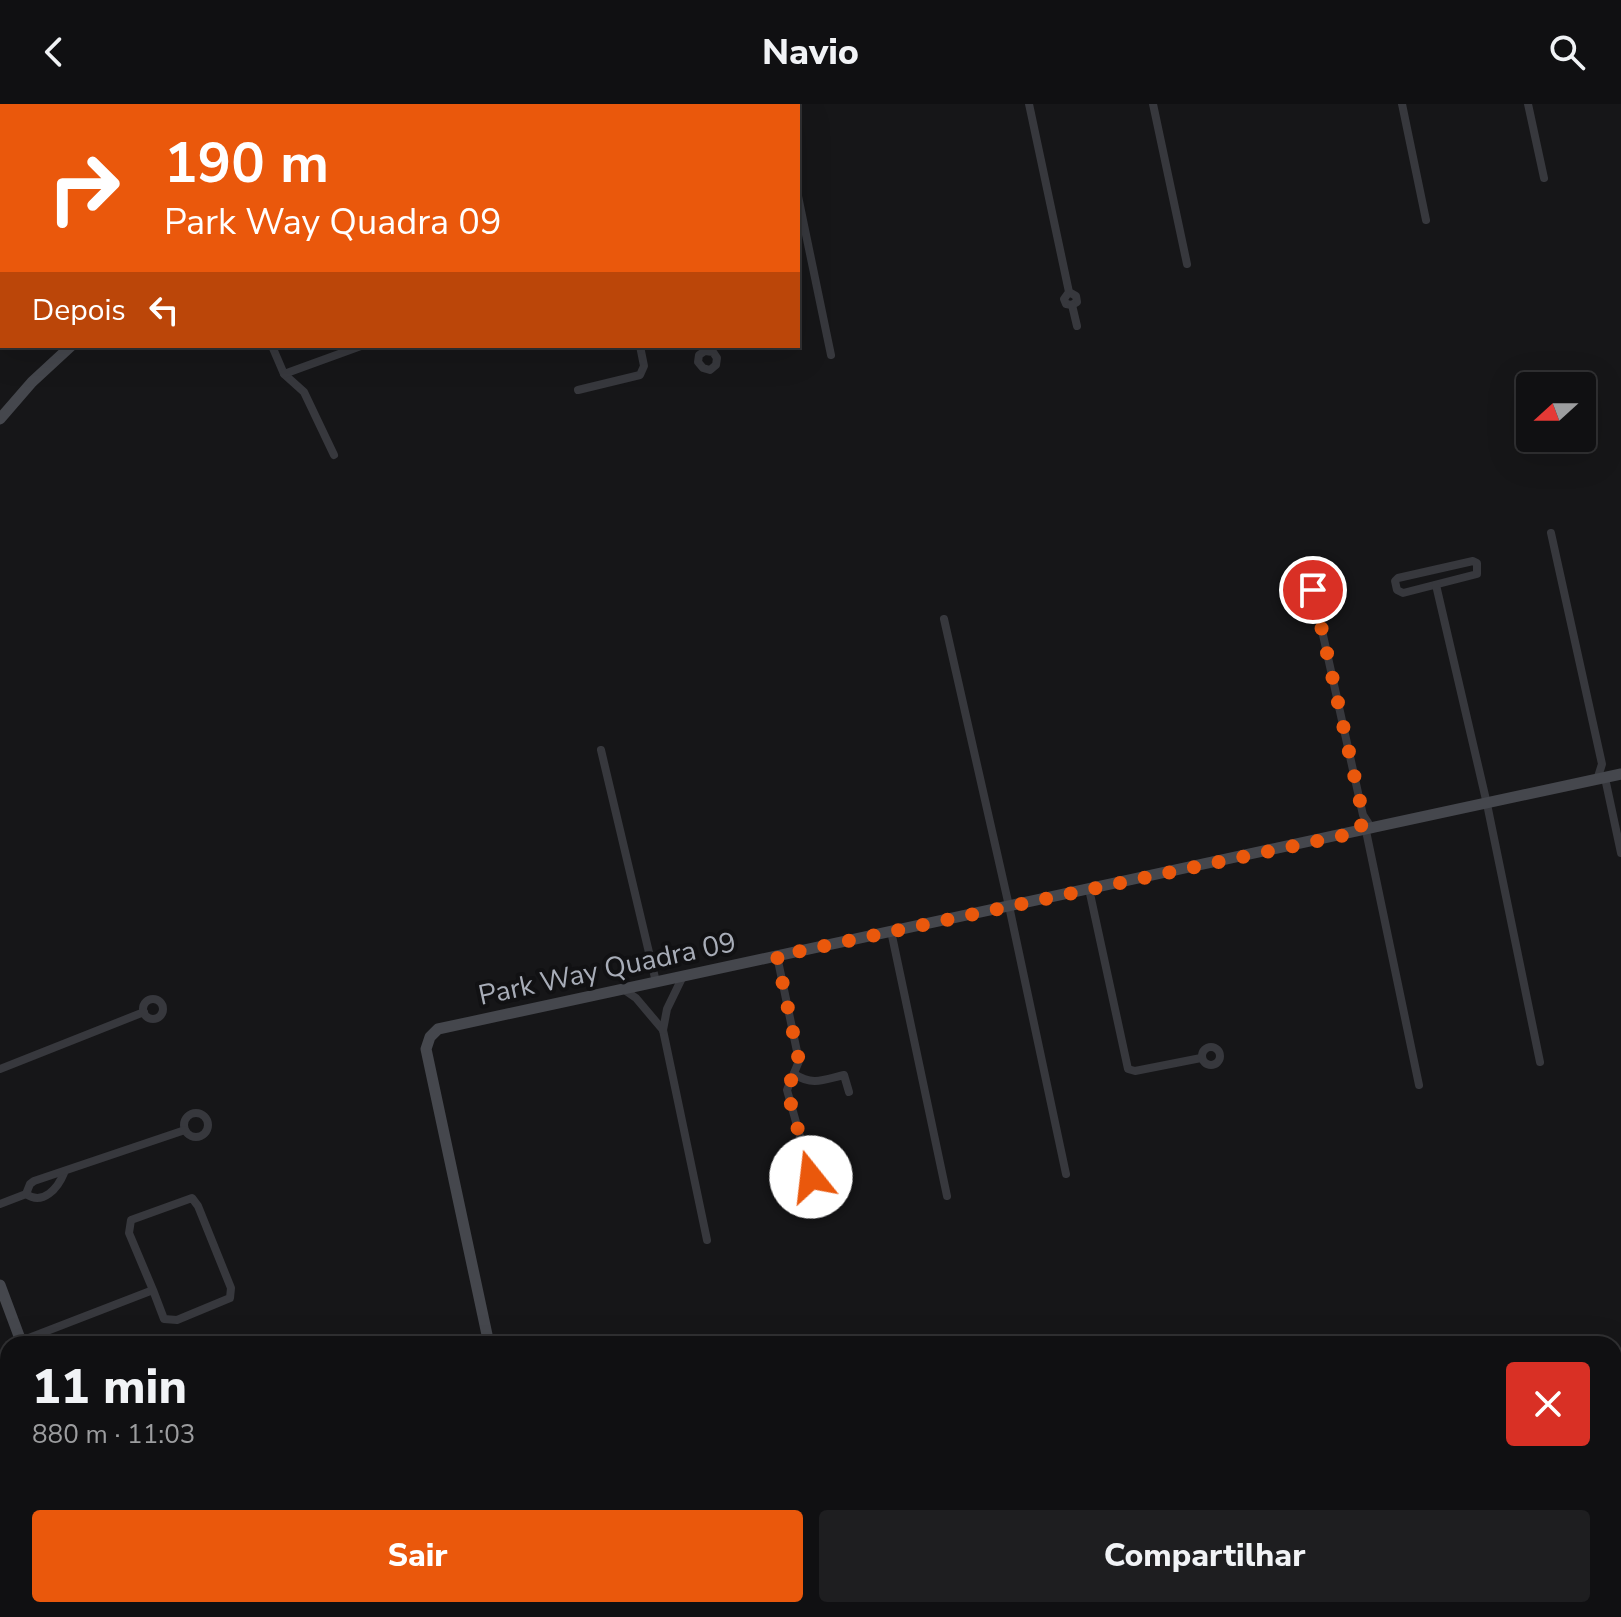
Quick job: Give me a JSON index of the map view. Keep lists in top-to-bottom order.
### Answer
{
  "streets": {
    "street": ["Park Way Quadra 09"]
  },
  "north": "left",
  "page": {
    "header": "Navio",
    "turn": ["190 m", "Park Way Quadra 09"],
    "then": "Depois",
    "heading": ["11 min", "880 m · 11:03"],
    "buttons": ["Sair", "Compartilhar"]
  }
}
